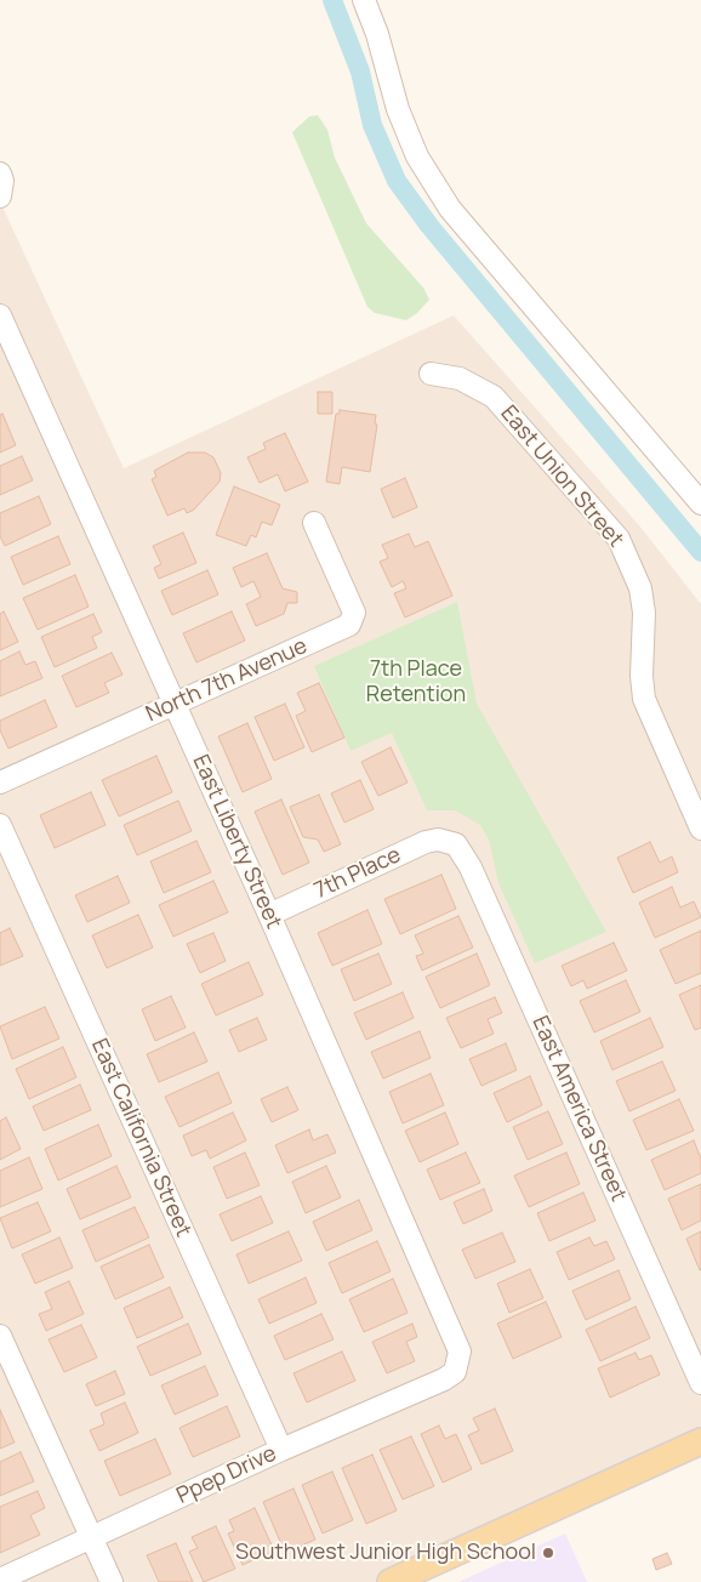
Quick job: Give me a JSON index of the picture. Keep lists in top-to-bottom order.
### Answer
{
  "streets": {
    "street": [
      "East Union Street",
      "North 7th Avenue",
      "East Liberty Street",
      "7th Place",
      "East America Street",
      "East California Street",
      "Ppep Drive"
    ]
  },
  "crossings": [
    ["North 7th Avenue", "East Liberty Street"],
    ["East Liberty Street", "7th Place"],
    ["East Liberty Street", "Ppep Drive"],
    ["7th Place", "East America Street"],
    ["East California Street", "Ppep Drive"]
  ],
  "parks": ["7th Place Retention"],
  "places": ["Southwest Junior High School"]
}
